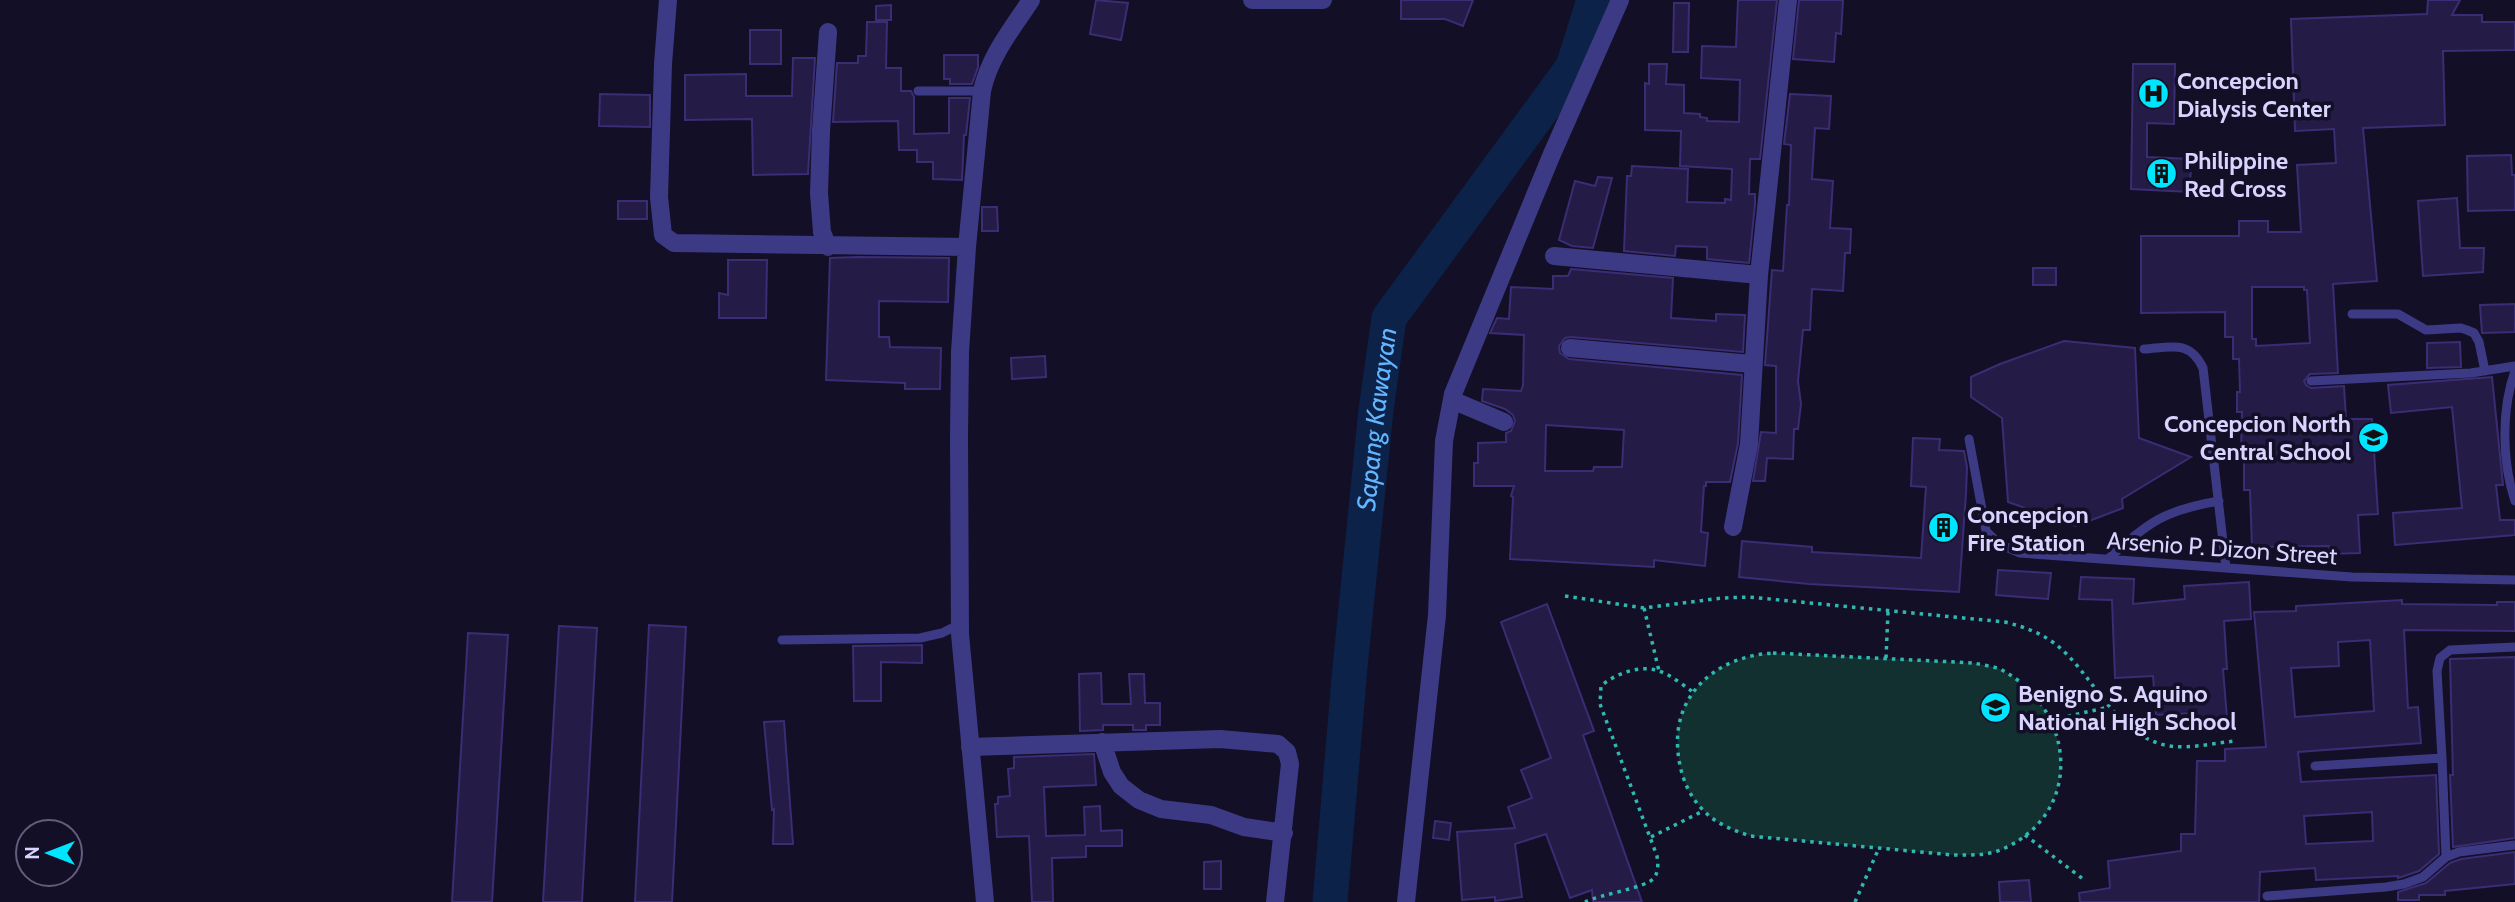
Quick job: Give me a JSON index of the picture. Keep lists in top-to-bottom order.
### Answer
{
  "streets": {
    "lane": ["Arsenio P. Dizon Street"]
  },
  "water": ["Sapang Kawayan"],
  "places": {
    "hospital": ["Concepcion Dialysis Center"],
    "building": ["Philippine Red Cross", "Concepcion Fire Station"],
    "school or university": ["Concepcion North Central School", "Benigno S. Aquino National High School"]
  },
  "north": "left"
}
